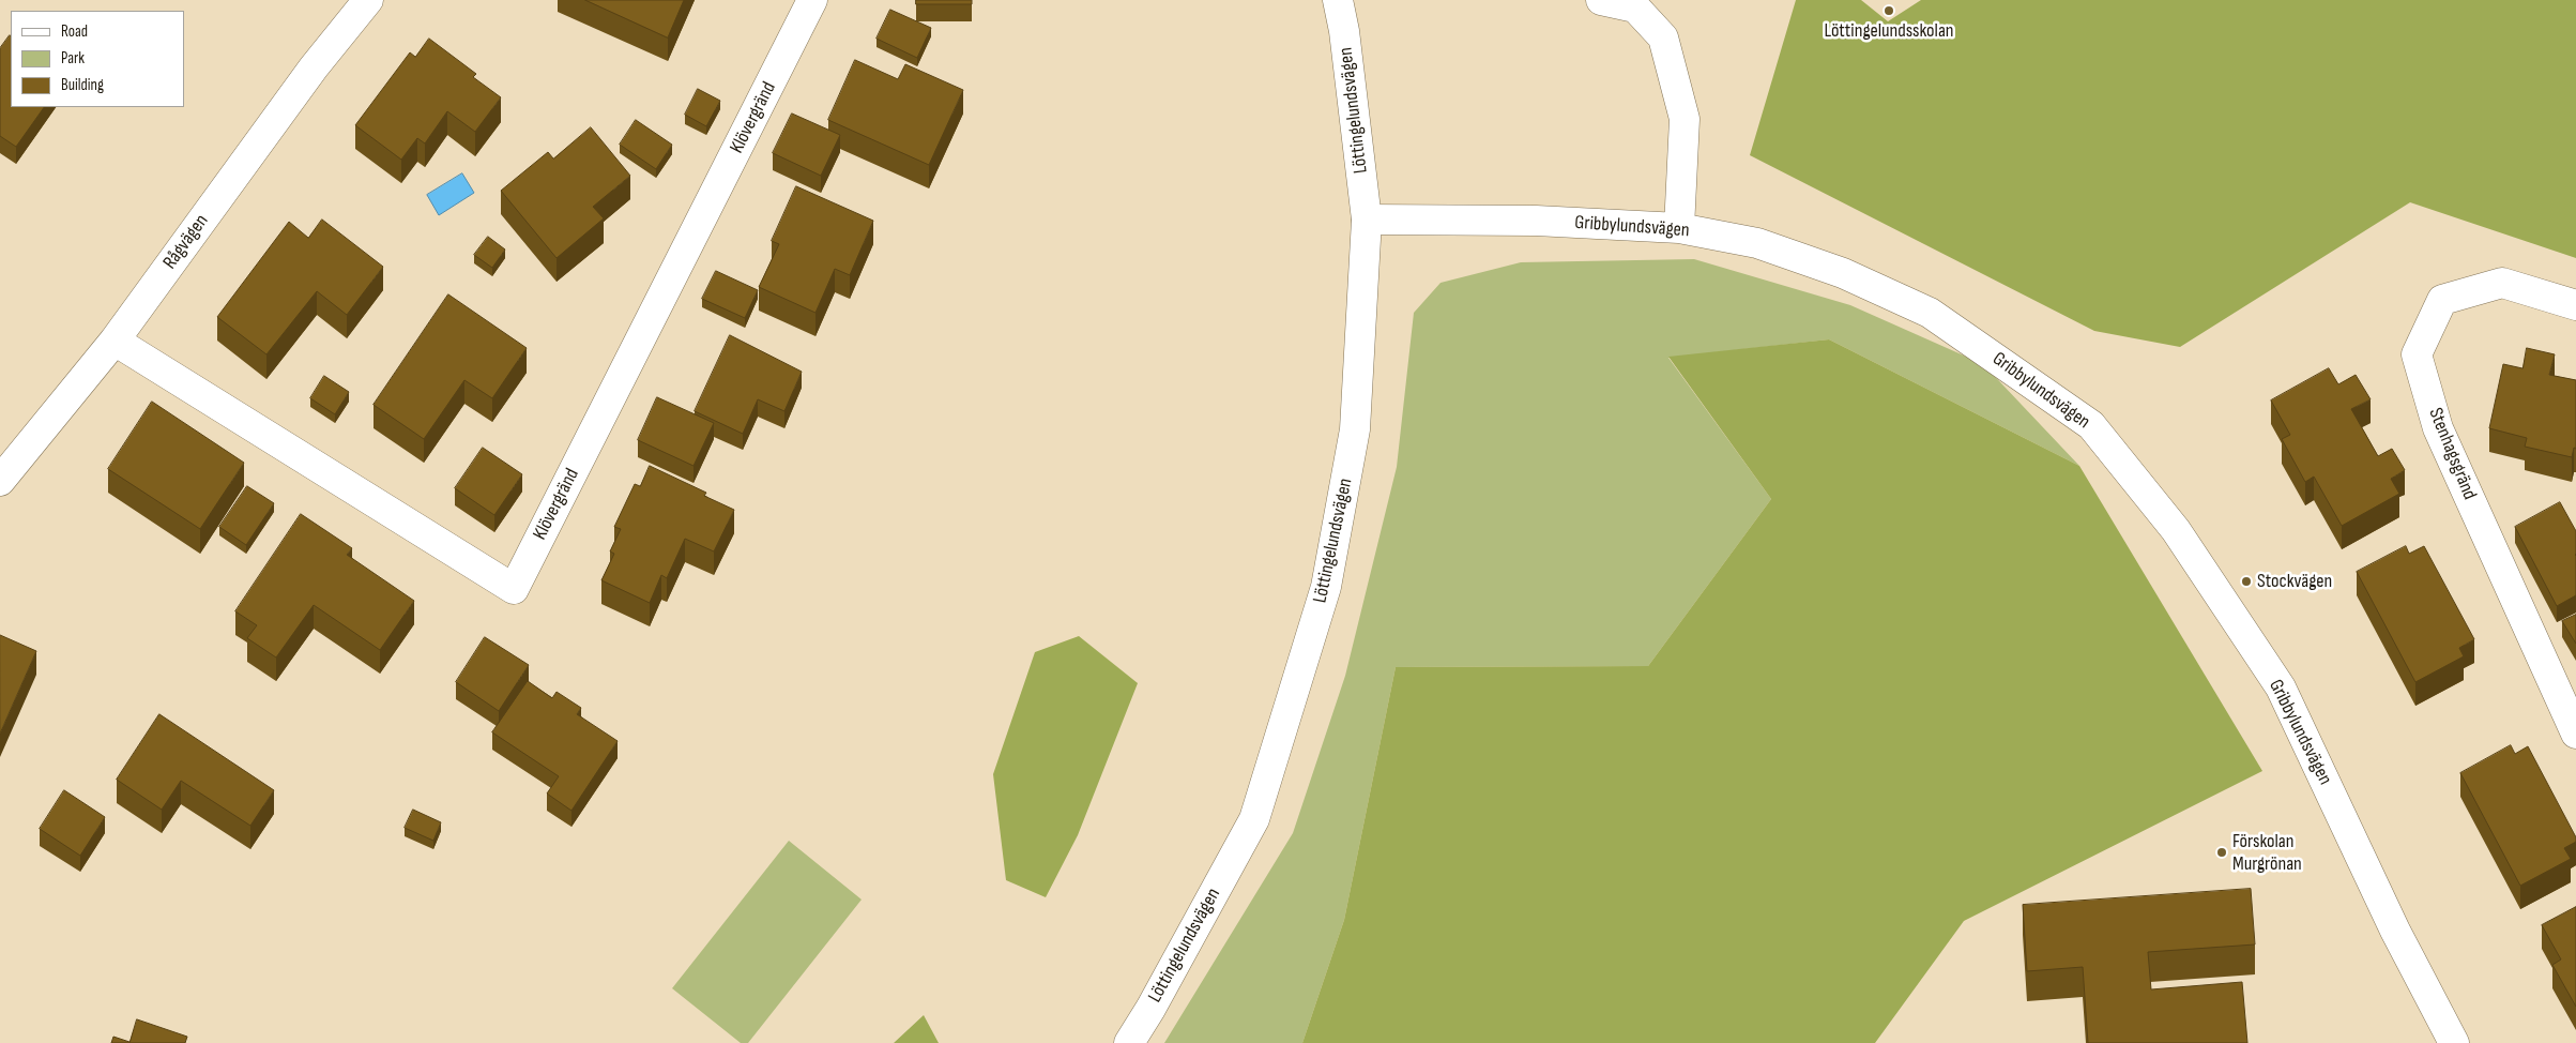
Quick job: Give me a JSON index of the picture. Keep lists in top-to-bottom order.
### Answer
{
  "streets": {
    "street": [
      "Löttingelundsvägen",
      "Klövergränd",
      "Gribbylundsvägen",
      "Rågvägen",
      "Stenhagsgränd"
    ]
  },
  "crossings": [
    ["Löttingelundsvägen", "Gribbylundsvägen"],
    ["Klövergränd", "Rågvägen"]
  ],
  "places": ["Löttingelundsskolan", "Stockvägen", "Förskolan Murgrönan"],
  "legend": ["Road", "Park", "Building"]
}
